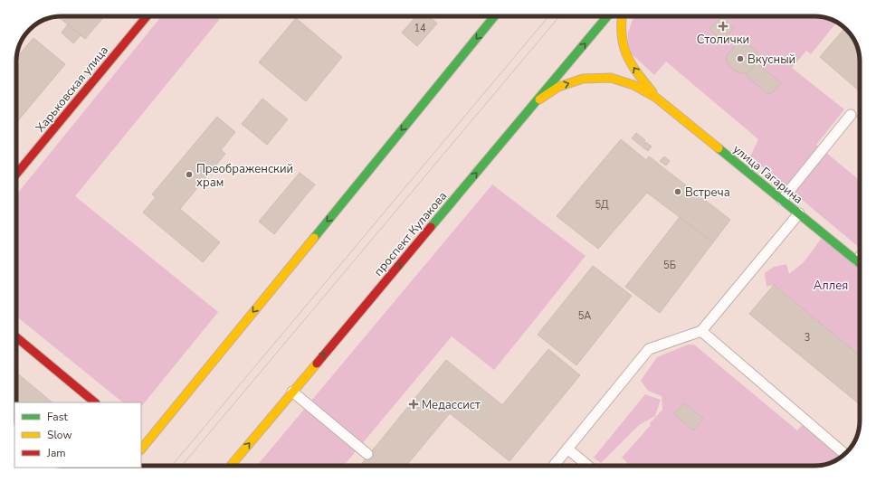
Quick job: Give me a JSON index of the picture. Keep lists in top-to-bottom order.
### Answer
{
  "streets": {
    "main road": ["Харьковская улица", "улица Гагарина", "проспект Кулакова"]
  },
  "one_way": ["проспект Кулакова"],
  "parks": ["Аллея"],
  "places": {
    "health": ["Столички", "Медассист"],
    "other": ["Вкусный", "Преображенский храм", "Встреча"]
  },
  "house_numbers": [
    "14",
    "5Д",
    "5Б",
    "5А",
    "3"
  ],
  "legend": ["Fast", "Slow", "Jam"]
}
